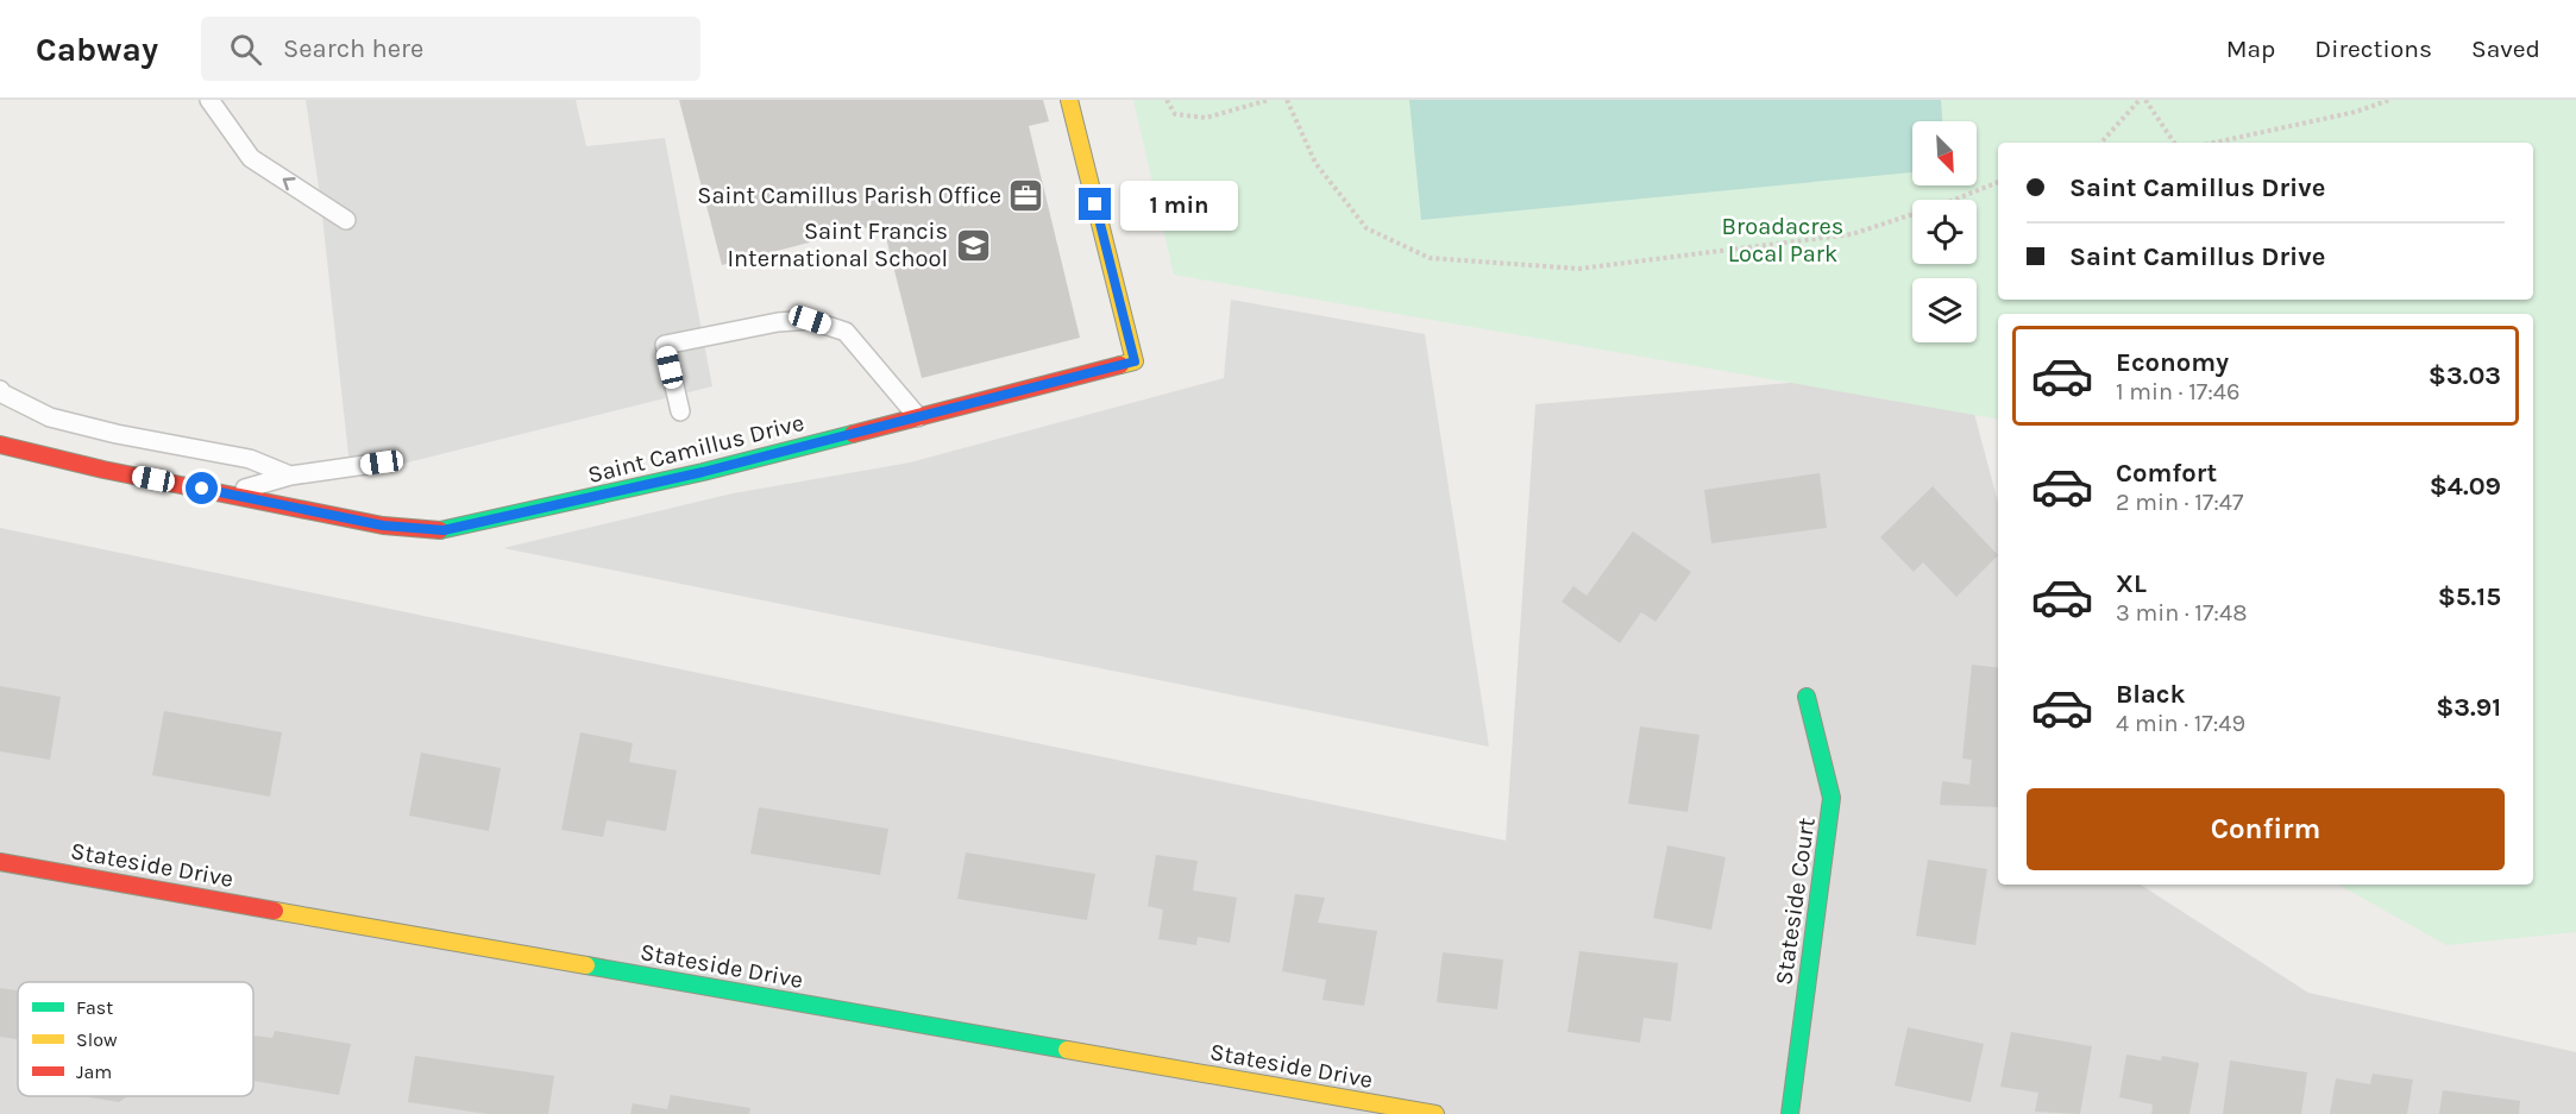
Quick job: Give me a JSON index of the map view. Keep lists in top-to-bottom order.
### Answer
{
  "streets": {
    "street": ["Saint Camillus Drive", "Stateside Drive", "Stateside Court"]
  },
  "parks": ["Broadacres Local Park"],
  "places": {
    "office": ["Saint Camillus Parish Office"],
    "school or university": ["Saint Francis International School"]
  },
  "legend": ["Fast", "Slow", "Jam"],
  "north": "bottom right",
  "page": {
    "header": "Cabway",
    "search": "Search here",
    "nav": ["Map", "Directions", "Saved"],
    "banner": ["Saint Camillus Drive", "Saint Camillus Drive"],
    "bubble": "1 min",
    "list": [
      {
        "name": "Economy",
        "note": "1 min · 17:46",
        "value": "$3.03"
      },
      {
        "name": "Comfort",
        "note": "2 min · 17:47",
        "value": "$4.09"
      },
      {
        "name": "XL",
        "note": "3 min · 17:48",
        "value": "$5.15"
      },
      {
        "name": "Black",
        "note": "4 min · 17:49",
        "value": "$3.91"
      }
    ],
    "buttons": "Confirm"
  }
}
